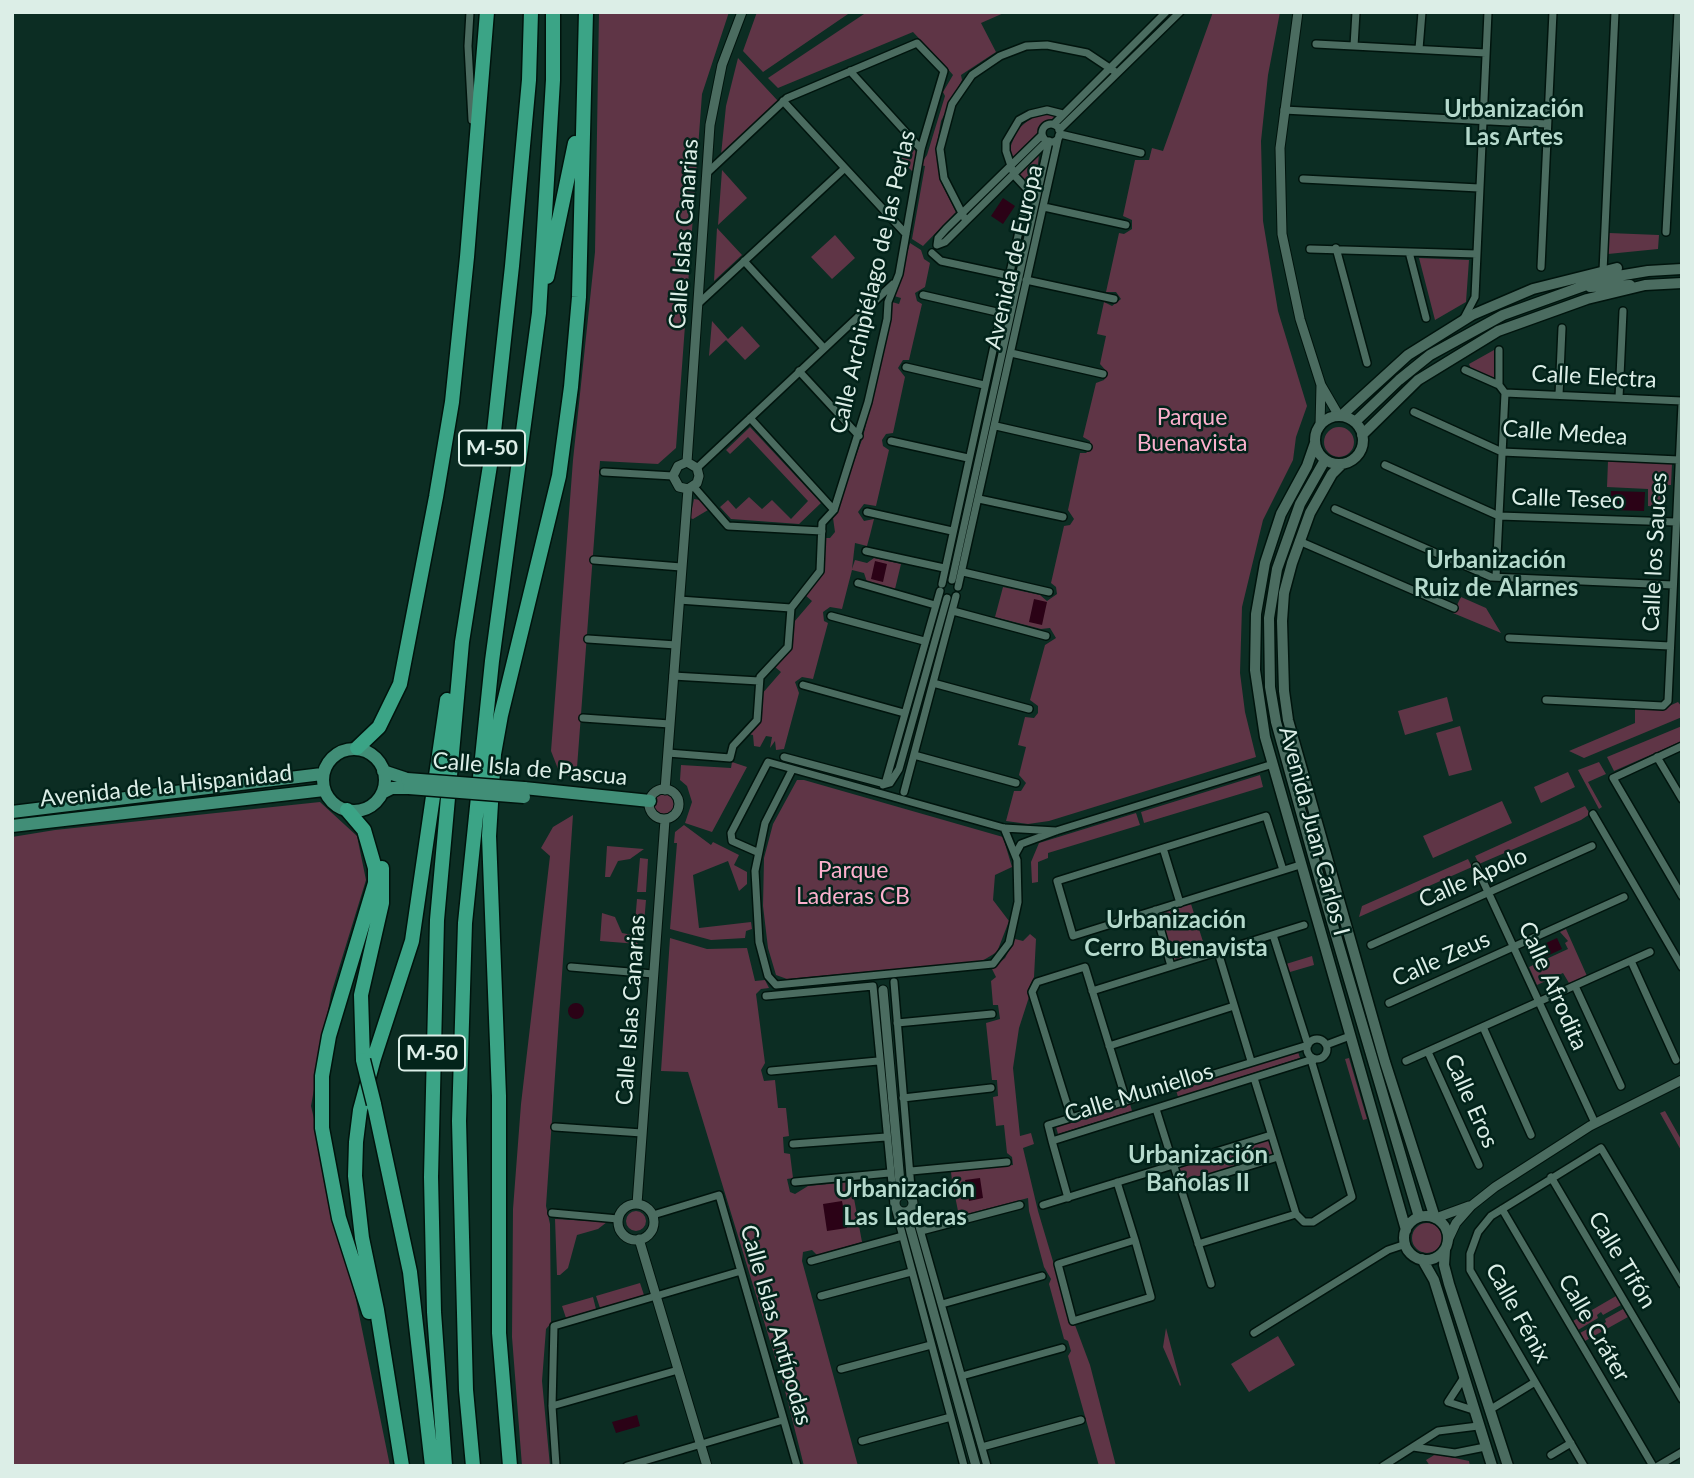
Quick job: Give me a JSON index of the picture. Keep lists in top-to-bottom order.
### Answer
{
  "streets": {
    "highway": ["M-50"],
    "main road": ["Calle Isla de Pascua", "Avenida de la Hispanidad", "Avenida Juan Carlos I"],
    "street": [
      "Calle Islas Canarias",
      "Avenida de Europa",
      "Calle Archipiélago de las Perlas",
      "Calle Electra",
      "Calle Medea",
      "Calle Teseo",
      "Calle los Sauces",
      "Calle Apolo",
      "Calle Zeus",
      "Calle Afrodita",
      "Calle Muniellos",
      "Calle Eros",
      "Calle Tifón",
      "Calle Fénix",
      "Calle Islas Antípodas",
      "Calle Cráter"
    ]
  },
  "crossings": [
    ["Calle Islas Canarias", "Calle Isla de Pascua"],
    ["Calle Islas Canarias", "Calle Islas Antípodas"],
    ["Calle Electra", "Calle los Sauces"],
    ["Calle Medea", "Calle los Sauces"],
    ["Calle Teseo", "Calle los Sauces"],
    ["Calle Apolo", "Calle Afrodita"],
    ["Calle Zeus", "Calle Afrodita"],
    ["Calle Tifón", "Calle Fénix"],
    ["Calle Fénix", "Calle Cráter"]
  ],
  "districts": [
    "Urbanización Las Artes",
    "Urbanización Ruiz de Alarnes",
    "Urbanización Cerro Buenavista",
    "Urbanización Bañolas II",
    "Urbanización Las Laderas"
  ],
  "parks": ["Parque Buenavista", "Parque Laderas CB"]
}
